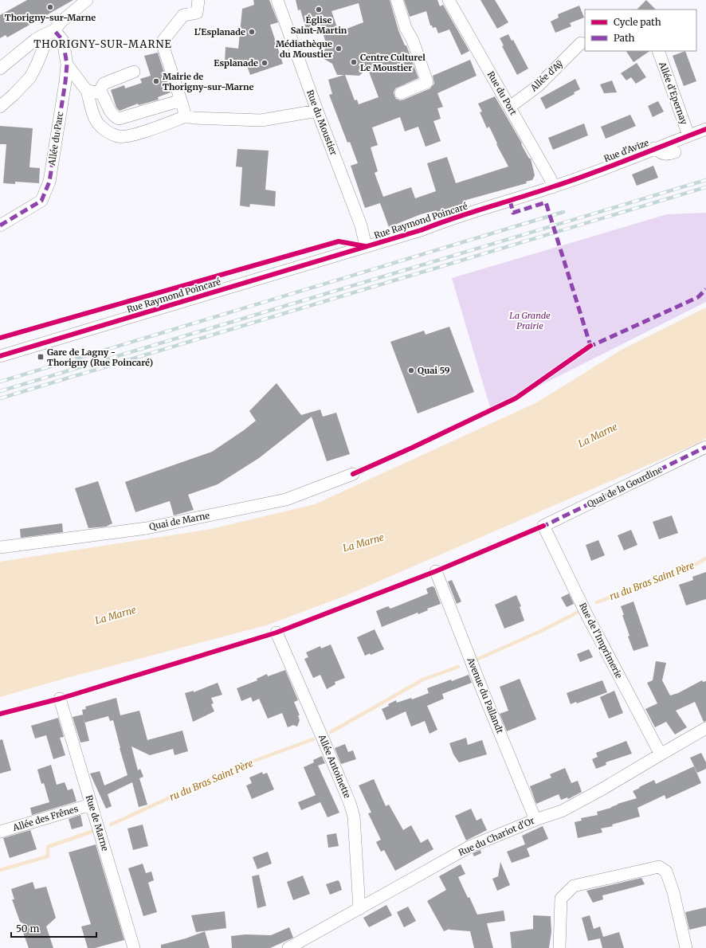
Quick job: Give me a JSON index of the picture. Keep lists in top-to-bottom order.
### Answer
{
  "streets": {
    "street": [
      "Allée d'Aÿ",
      "Rue du Port",
      "Allée d'Epernay",
      "Rue du Moustier",
      "Allée du Parc",
      "Rue d'Avize",
      "Rue Raymond Poincaré",
      "Quai de la Gourdine",
      "Quai de Marne",
      "Rue de l'Imprimerie",
      "Avenue du Pallandt",
      "Allée Antoinette",
      "Allée des Frênes",
      "Rue de Marne",
      "Rue du Chariot d'Or"
    ]
  },
  "crossings": [
    ["Allée d'Aÿ", "Rue du Port"],
    ["Rue du Port", "Rue d'Avize"],
    ["Rue du Port", "Rue Raymond Poincaré"],
    ["Allée d'Epernay", "Rue d'Avize"],
    ["Rue du Moustier", "Rue Raymond Poincaré"],
    ["Rue d'Avize", "Rue Raymond Poincaré"],
    ["Quai de la Gourdine", "Rue de l'Imprimerie"],
    ["Rue de l'Imprimerie", "Rue du Chariot d'Or"],
    ["Avenue du Pallandt", "Rue du Chariot d'Or"],
    ["Allée Antoinette", "Rue du Chariot d'Or"],
    ["Allée des Frênes", "Rue de Marne"]
  ],
  "districts": ["THORIGNY-SUR-MARNE"],
  "water": ["La Marne", "ru du Bras Saint Père"],
  "parks": ["La Grande Prairie"],
  "places": {
    "other": [
      "Thorigny-sur-Marne",
      "Église Saint-Martin",
      "L'Esplanade",
      "Médiathèque du Moustier",
      "Centre Culturel Le Moustier",
      "Esplanade",
      "Mairie de Thorigny-sur-Marne",
      "Quai 59"
    ],
    "transit": ["Gare de Lagny - Thorigny (Rue Poincaré)"]
  },
  "legend": ["Cycle path", "Path"],
  "scale_bar": "50 m"
}
